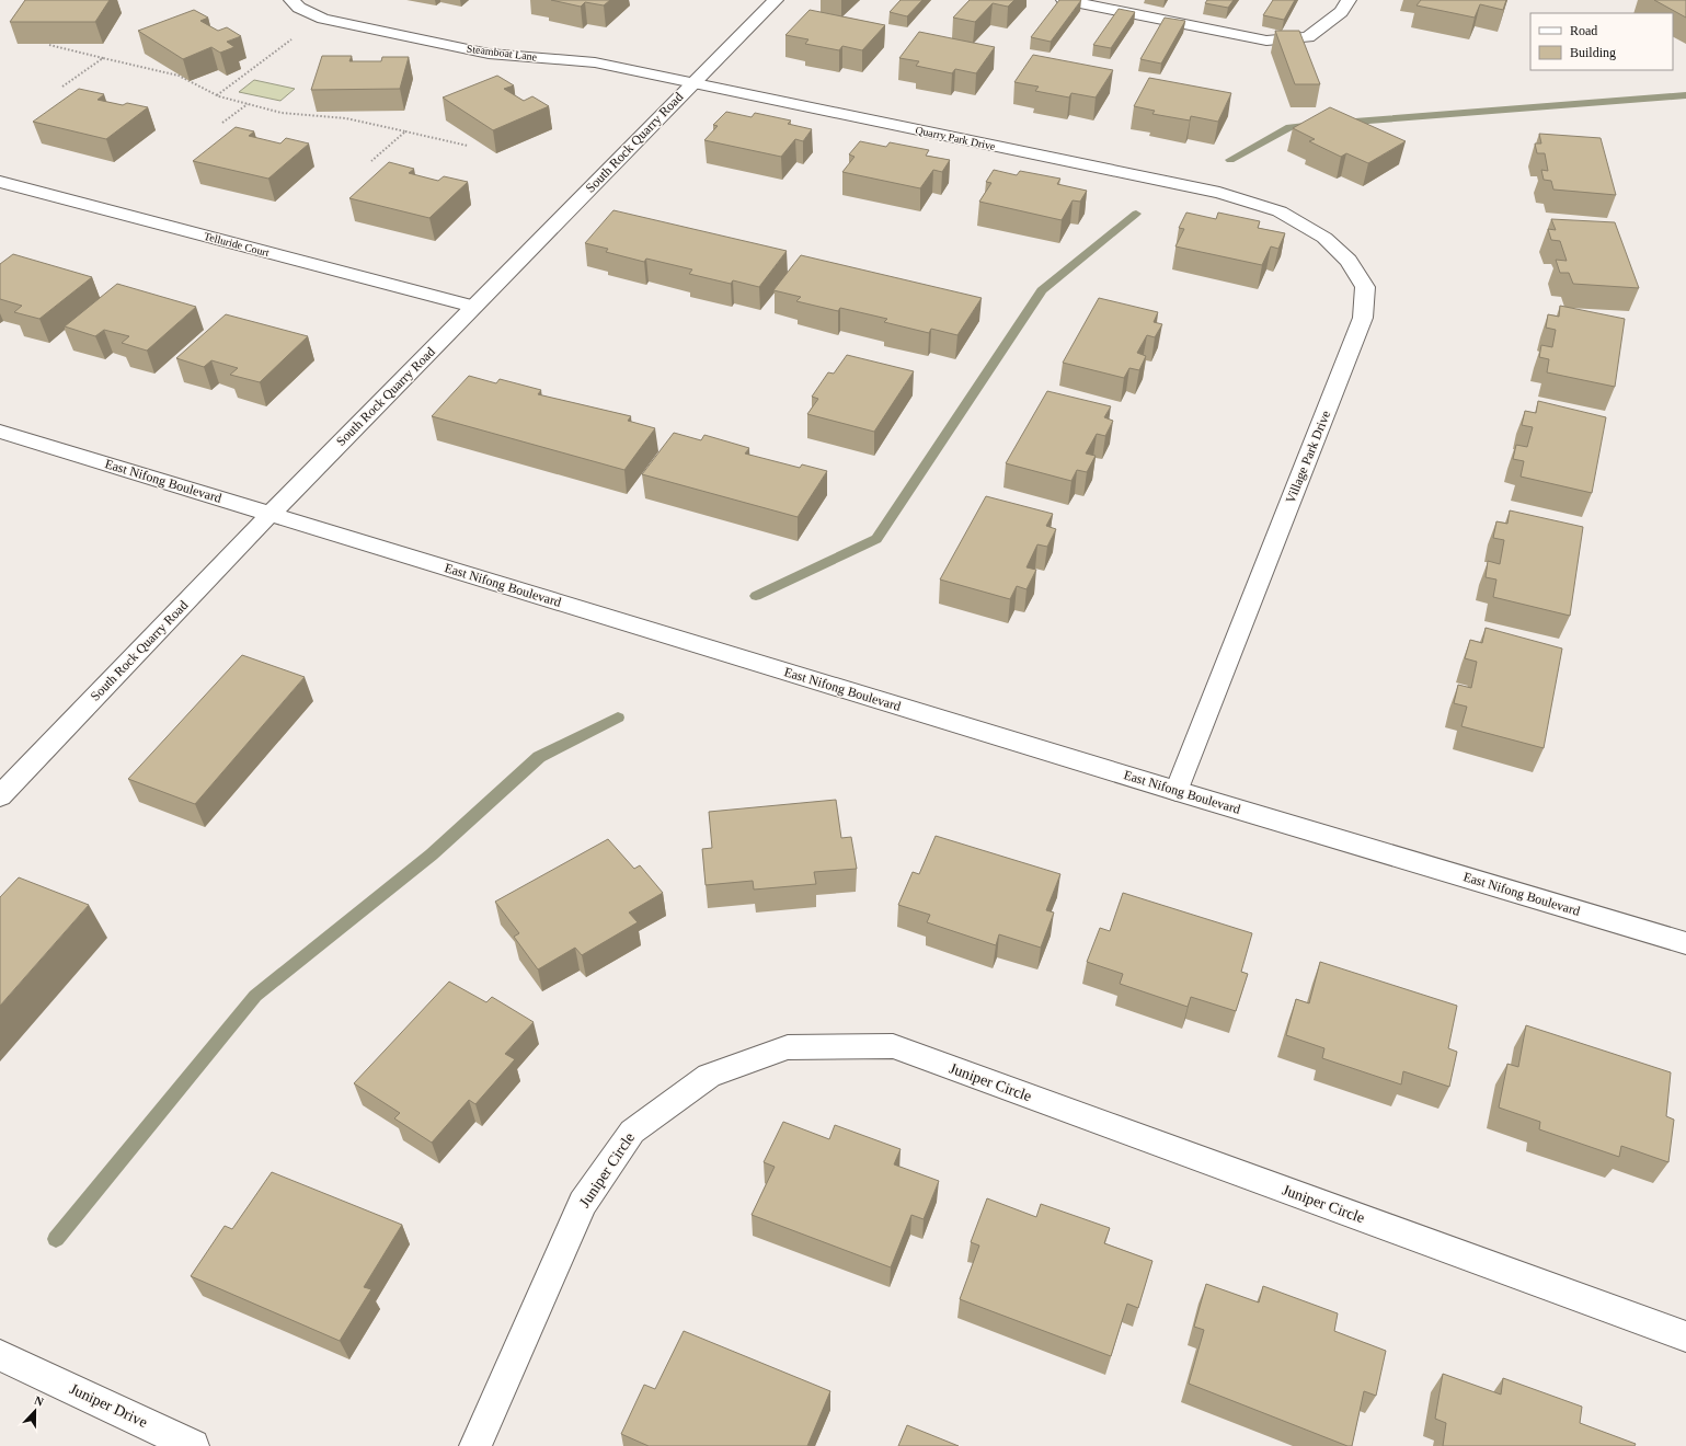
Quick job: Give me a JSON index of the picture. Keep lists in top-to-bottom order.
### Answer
{
  "streets": {
    "street": [
      "Steamboat Lane",
      "Quarry Park Drive",
      "South Rock Quarry Road",
      "Telluride Court",
      "Village Park Drive",
      "East Nifong Boulevard",
      "Juniper Circle",
      "Juniper Drive"
    ]
  },
  "crossings": [
    ["Steamboat Lane", "Quarry Park Drive"],
    ["Steamboat Lane", "South Rock Quarry Road"],
    ["Quarry Park Drive", "South Rock Quarry Road"],
    ["Quarry Park Drive", "Village Park Drive"],
    ["South Rock Quarry Road", "Telluride Court"],
    ["South Rock Quarry Road", "East Nifong Boulevard"],
    ["Village Park Drive", "East Nifong Boulevard"]
  ],
  "legend": ["Road", "Building"],
  "north": "top"
}
